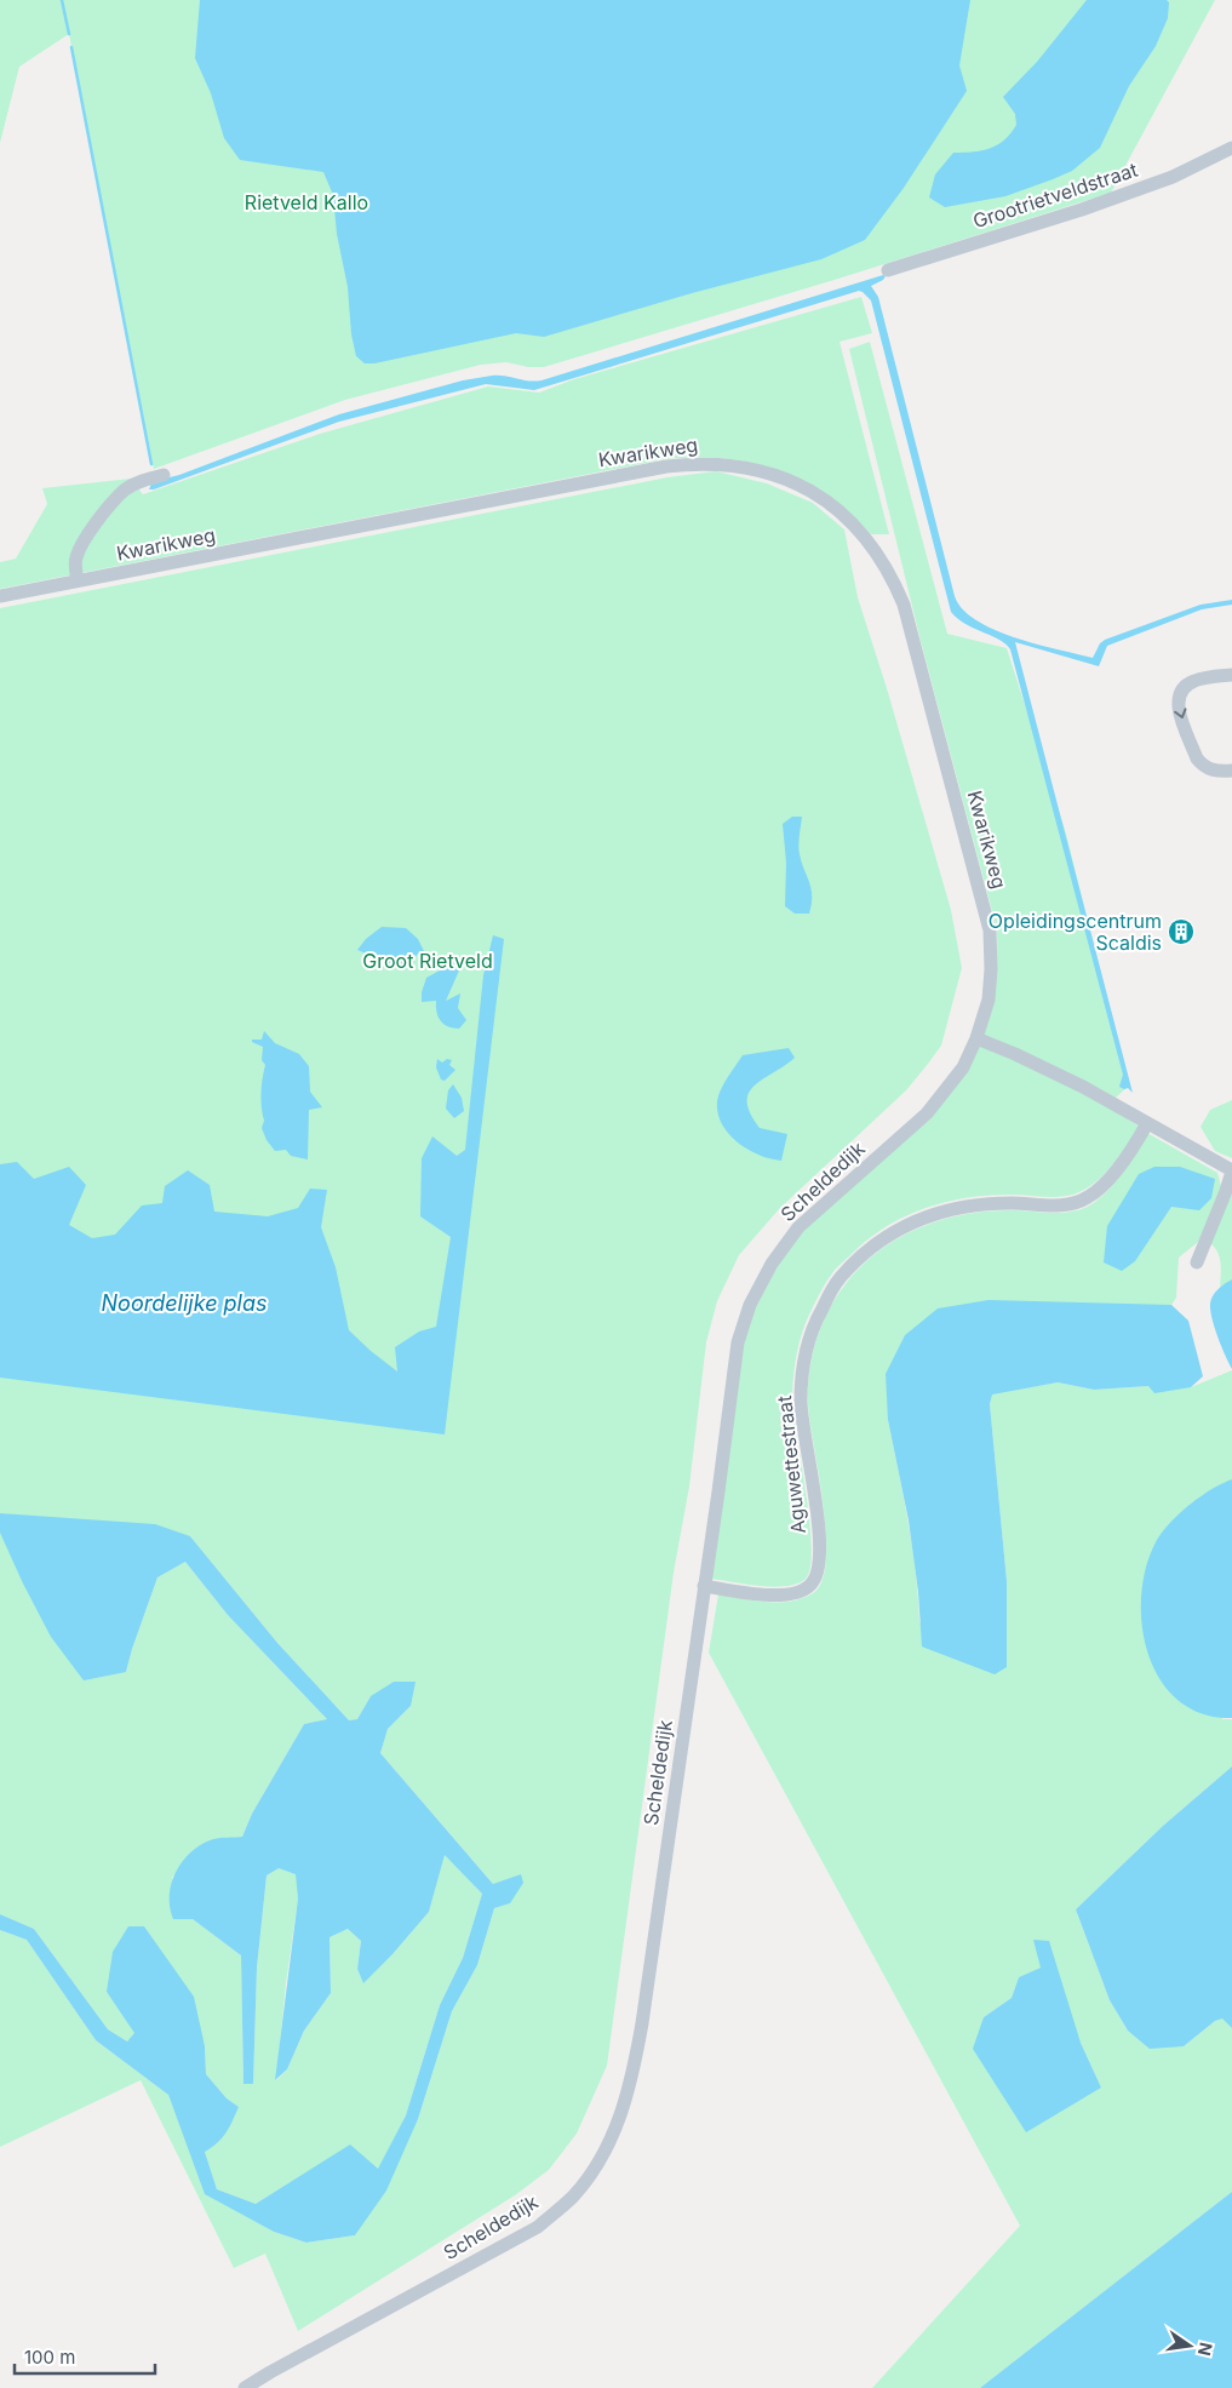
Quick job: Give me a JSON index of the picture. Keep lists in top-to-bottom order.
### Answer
{
  "streets": {
    "street": [
      "Grootrietveldstraat",
      "Kwarikweg",
      "Scheldedijk",
      "Aguwettestraat"
    ]
  },
  "crossings": [
    ["Kwarikweg", "Scheldedijk"],
    ["Scheldedijk", "Aguwettestraat"]
  ],
  "water": ["Noordelijke plas"],
  "parks": ["Rietveld Kallo", "Groot Rietveld"],
  "places": {
    "building": ["Opleidingscentrum Scaldis"]
  },
  "scale_bar": "100 m",
  "north": "right"
}
